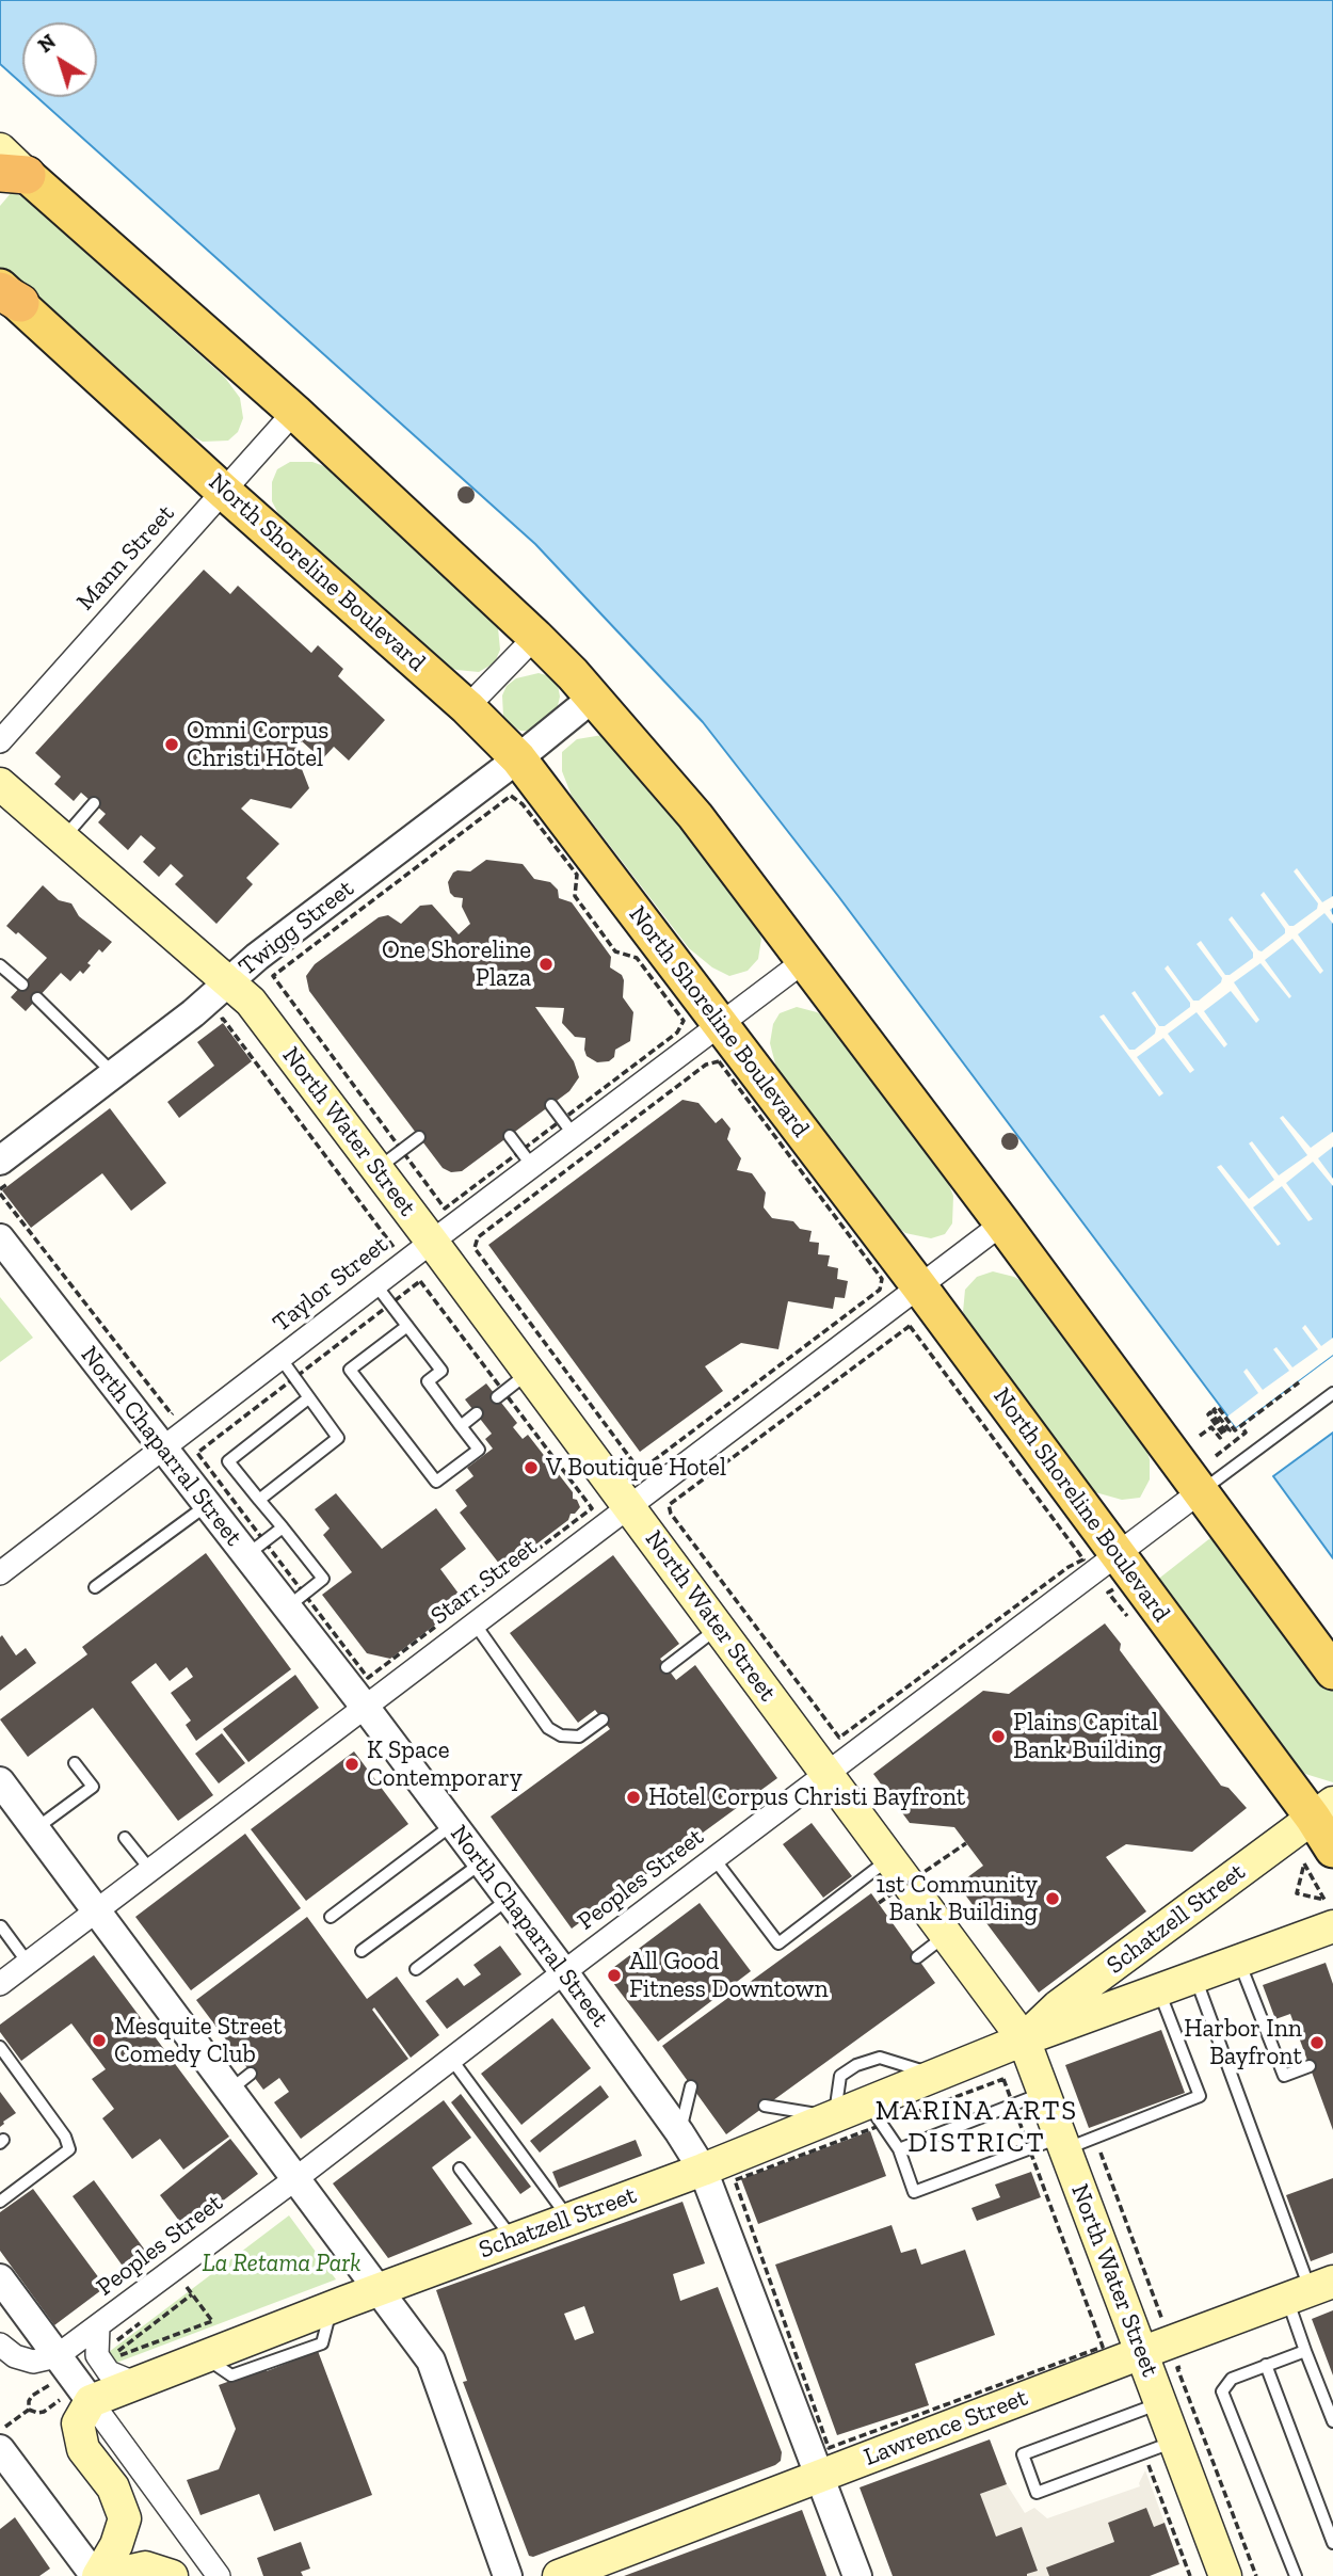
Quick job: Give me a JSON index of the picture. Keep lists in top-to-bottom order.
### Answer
{
  "streets": {
    "main road": [
      "North Shoreline Boulevard",
      "North Water Street",
      "Schatzell Street",
      "Lawrence Street"
    ],
    "street": [
      "Mann Street",
      "Twigg Street",
      "Taylor Street",
      "North Chaparral Street",
      "Starr Street",
      "Peoples Street"
    ]
  },
  "crossings": [
    ["Mann Street", "North Shoreline Boulevard"],
    ["North Shoreline Boulevard", "Twigg Street"],
    ["North Shoreline Boulevard", "Taylor Street"],
    ["North Shoreline Boulevard", "Starr Street"],
    ["North Shoreline Boulevard", "Peoples Street"],
    ["North Shoreline Boulevard", "Schatzell Street"],
    ["Twigg Street", "North Water Street"],
    ["North Water Street", "Taylor Street"],
    ["North Water Street", "Starr Street"],
    ["North Water Street", "Peoples Street"],
    ["North Water Street", "Schatzell Street"],
    ["North Water Street", "Lawrence Street"],
    ["Taylor Street", "North Chaparral Street"],
    ["North Chaparral Street", "Starr Street"],
    ["North Chaparral Street", "Peoples Street"],
    ["North Chaparral Street", "Schatzell Street"],
    ["North Chaparral Street", "Lawrence Street"],
    ["Peoples Street", "Schatzell Street"]
  ],
  "districts": ["MARINA ARTS DISTRICT"],
  "parks": ["La Retama Park"],
  "places": [
    "Omni Corpus Christi Hotel",
    "One Shoreline Plaza",
    "V Boutique Hotel",
    "Plains Capital Bank Building",
    "K Space Contemporary",
    "Hotel Corpus Christi Bayfront",
    "1st Community Bank Building",
    "All Good Fitness Downtown",
    "Mesquite Street Comedy Club",
    "Harbor Inn Bayfront"
  ],
  "north": "top left"
}
